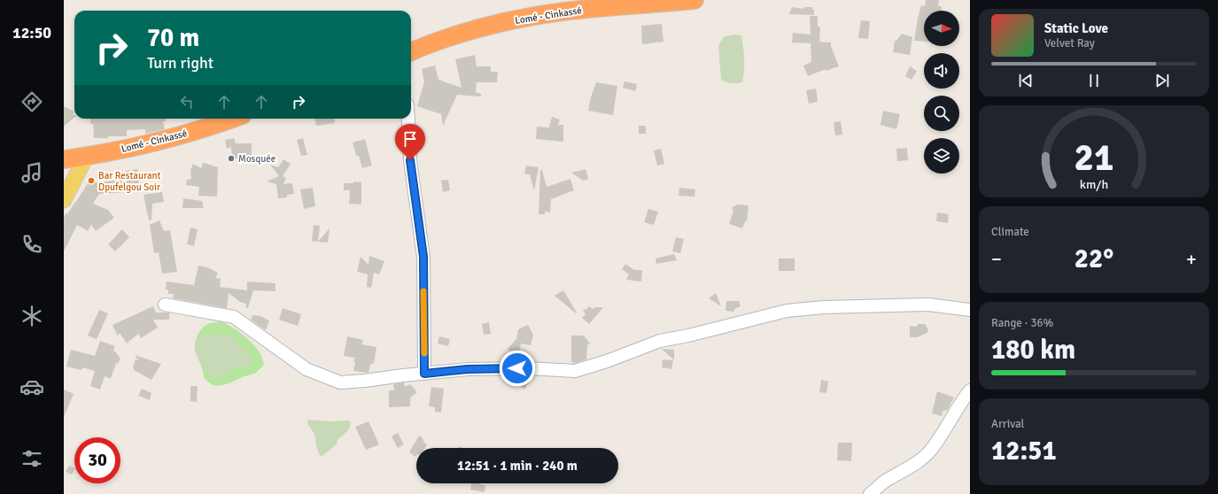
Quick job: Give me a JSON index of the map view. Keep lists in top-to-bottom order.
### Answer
{
  "streets": {
    "highway": ["Lomé - Cinkassé"]
  },
  "places": ["Mosquée", "Bar Restaurant Dpufelgou Soir"],
  "north": "right",
  "page": {
    "tabs": "12:50",
    "turn": ["70 m", "Turn right"],
    "song": ["Static Love", "Velvet Ray"],
    "tile": [
      "Climate",
      ["Range · 36%", "180 km"],
      ["Arrival", "12:51"]
    ],
    "heat": ["−", "22°", "+"],
    "limit": "30",
    "trip": "12:51 · 1 min · 240 m",
    "gauge": ["21", "km/h"]
  }
}
